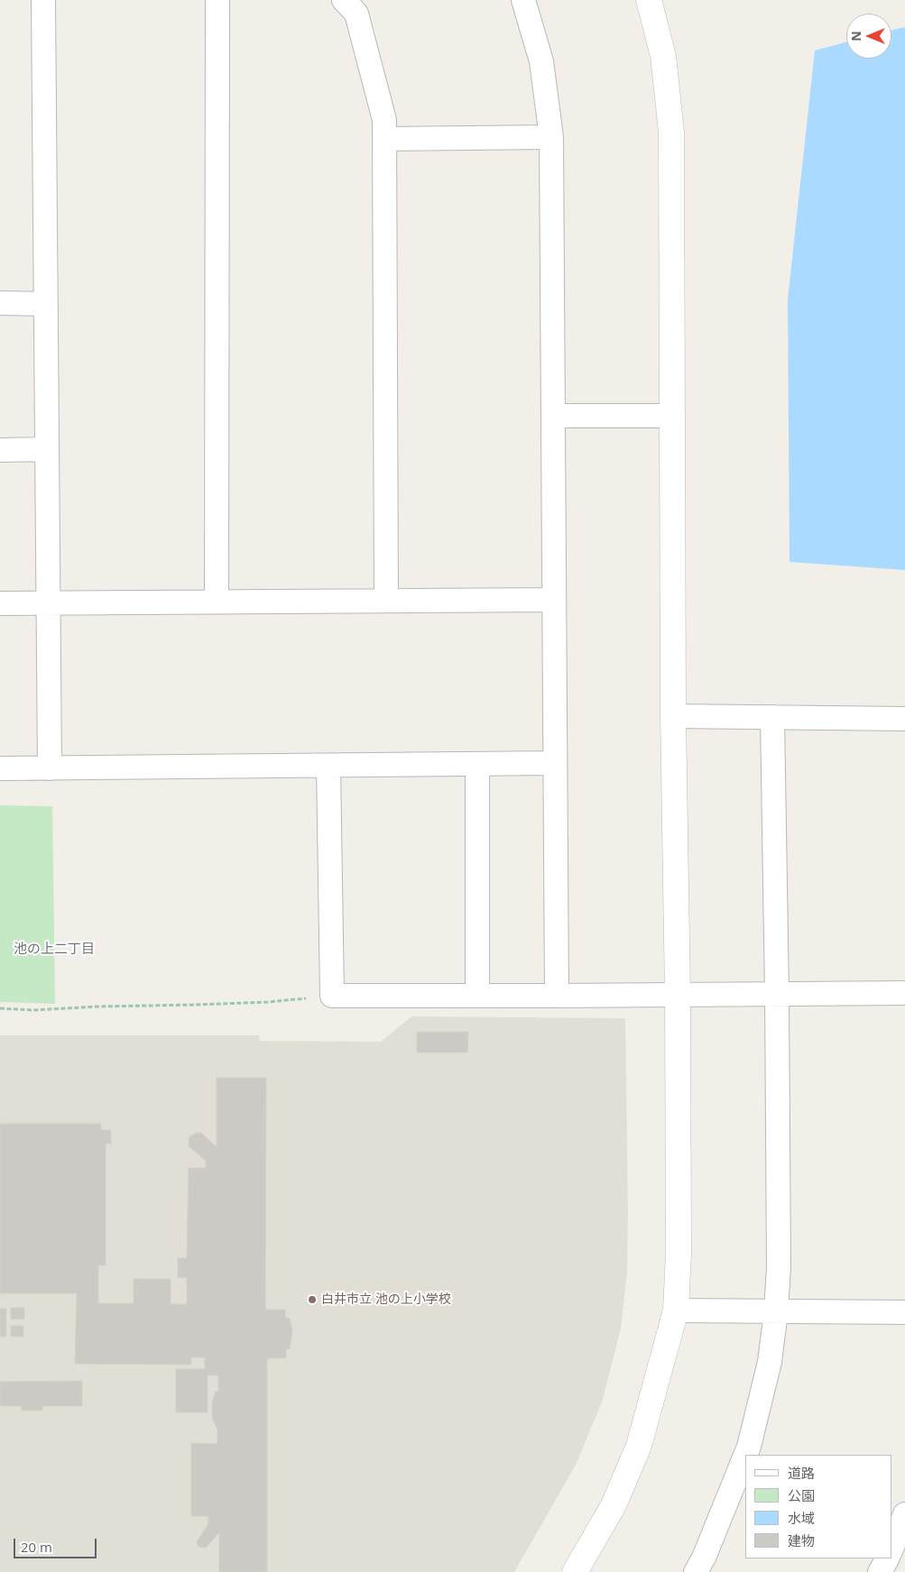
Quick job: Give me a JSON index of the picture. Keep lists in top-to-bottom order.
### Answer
{
  "districts": ["池の上二丁目"],
  "places": ["白井市立 池の上小学校"],
  "legend": [
    "道路",
    "公園",
    "水域",
    "建物"
  ],
  "scale_bar": "20 m",
  "north": "left"
}
